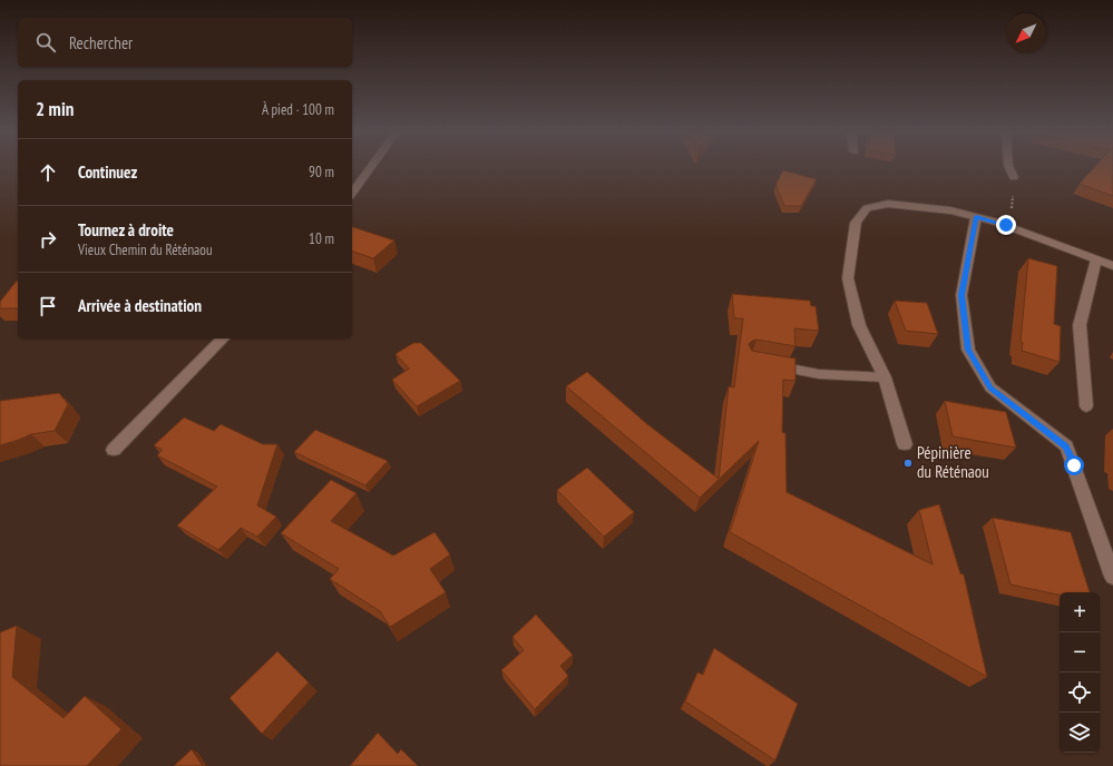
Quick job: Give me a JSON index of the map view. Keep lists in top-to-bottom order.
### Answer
{
  "places": ["Pépinière du Réténaou"],
  "north": "bottom left",
  "page": {
    "search": "Rechercher",
    "heading": ["2 min", "À pied · 100 m"],
    "list": [
      ["Continuez", "90 m"],
      ["Tournez à droite", "Vieux Chemin du Réténaou", "10 m"],
      "Arrivée à destination"
    ],
    "map_buttons": ["+", "−"]
  }
}
